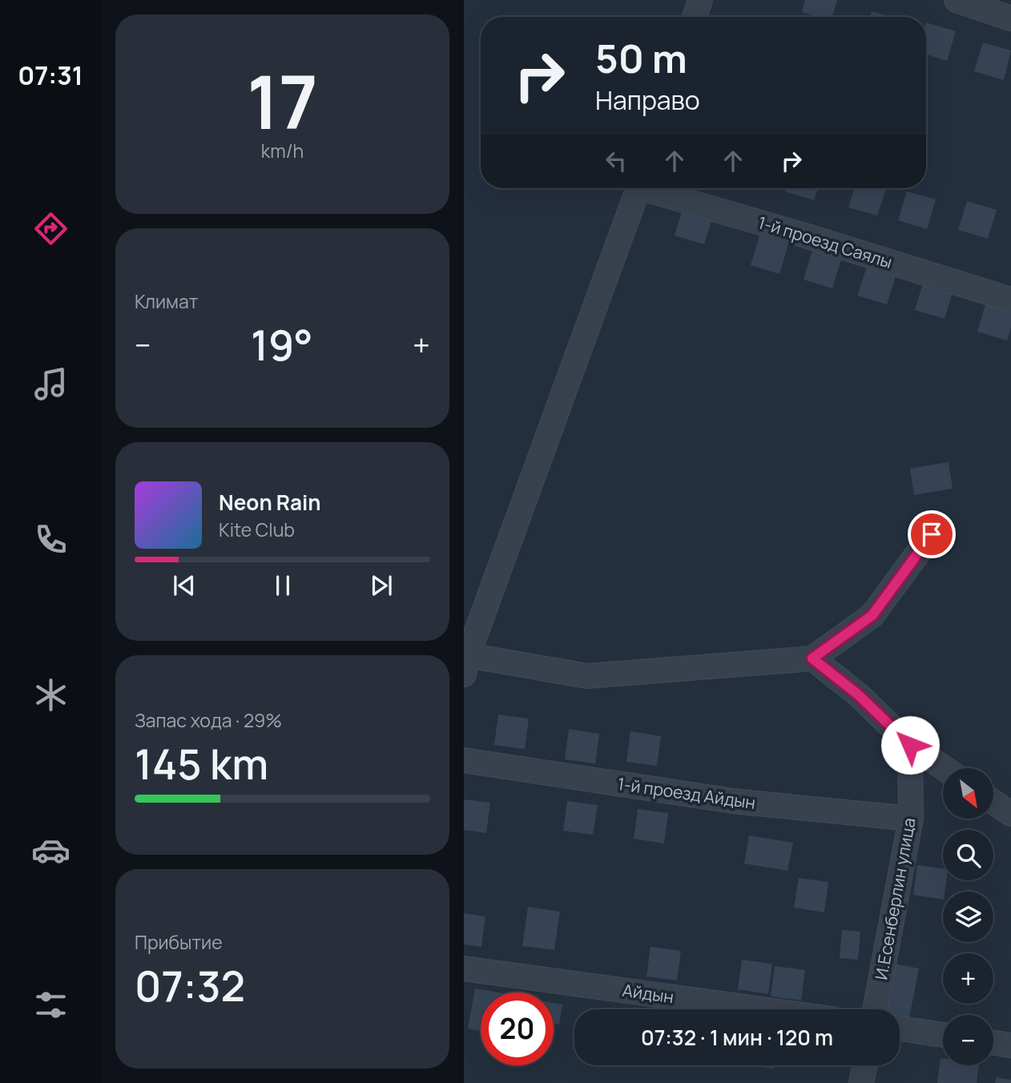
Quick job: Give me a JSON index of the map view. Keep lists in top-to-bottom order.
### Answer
{
  "streets": {
    "street": [
      "1-й проезд Саялы",
      "1-й проезд Айдын",
      "И.Есенберлин улица",
      "Айдын"
    ]
  },
  "crossings": [
    ["1-й проезд Айдын", "И.Есенберлин улица"]
  ],
  "north": "bottom right",
  "page": {
    "tabs": "07:31",
    "tile": [
      ["17", "km/h"],
      "Климат",
      ["Запас хода · 29%", "145 km"],
      ["Прибытие", "07:32"]
    ],
    "turn": ["50 m", "Направо"],
    "heat": ["−", "19°", "+"],
    "song": ["Neon Rain", "Kite Club"],
    "map_buttons": ["+", "−"],
    "limit": "20",
    "trip": "07:32 · 1 мин · 120 m"
  }
}
